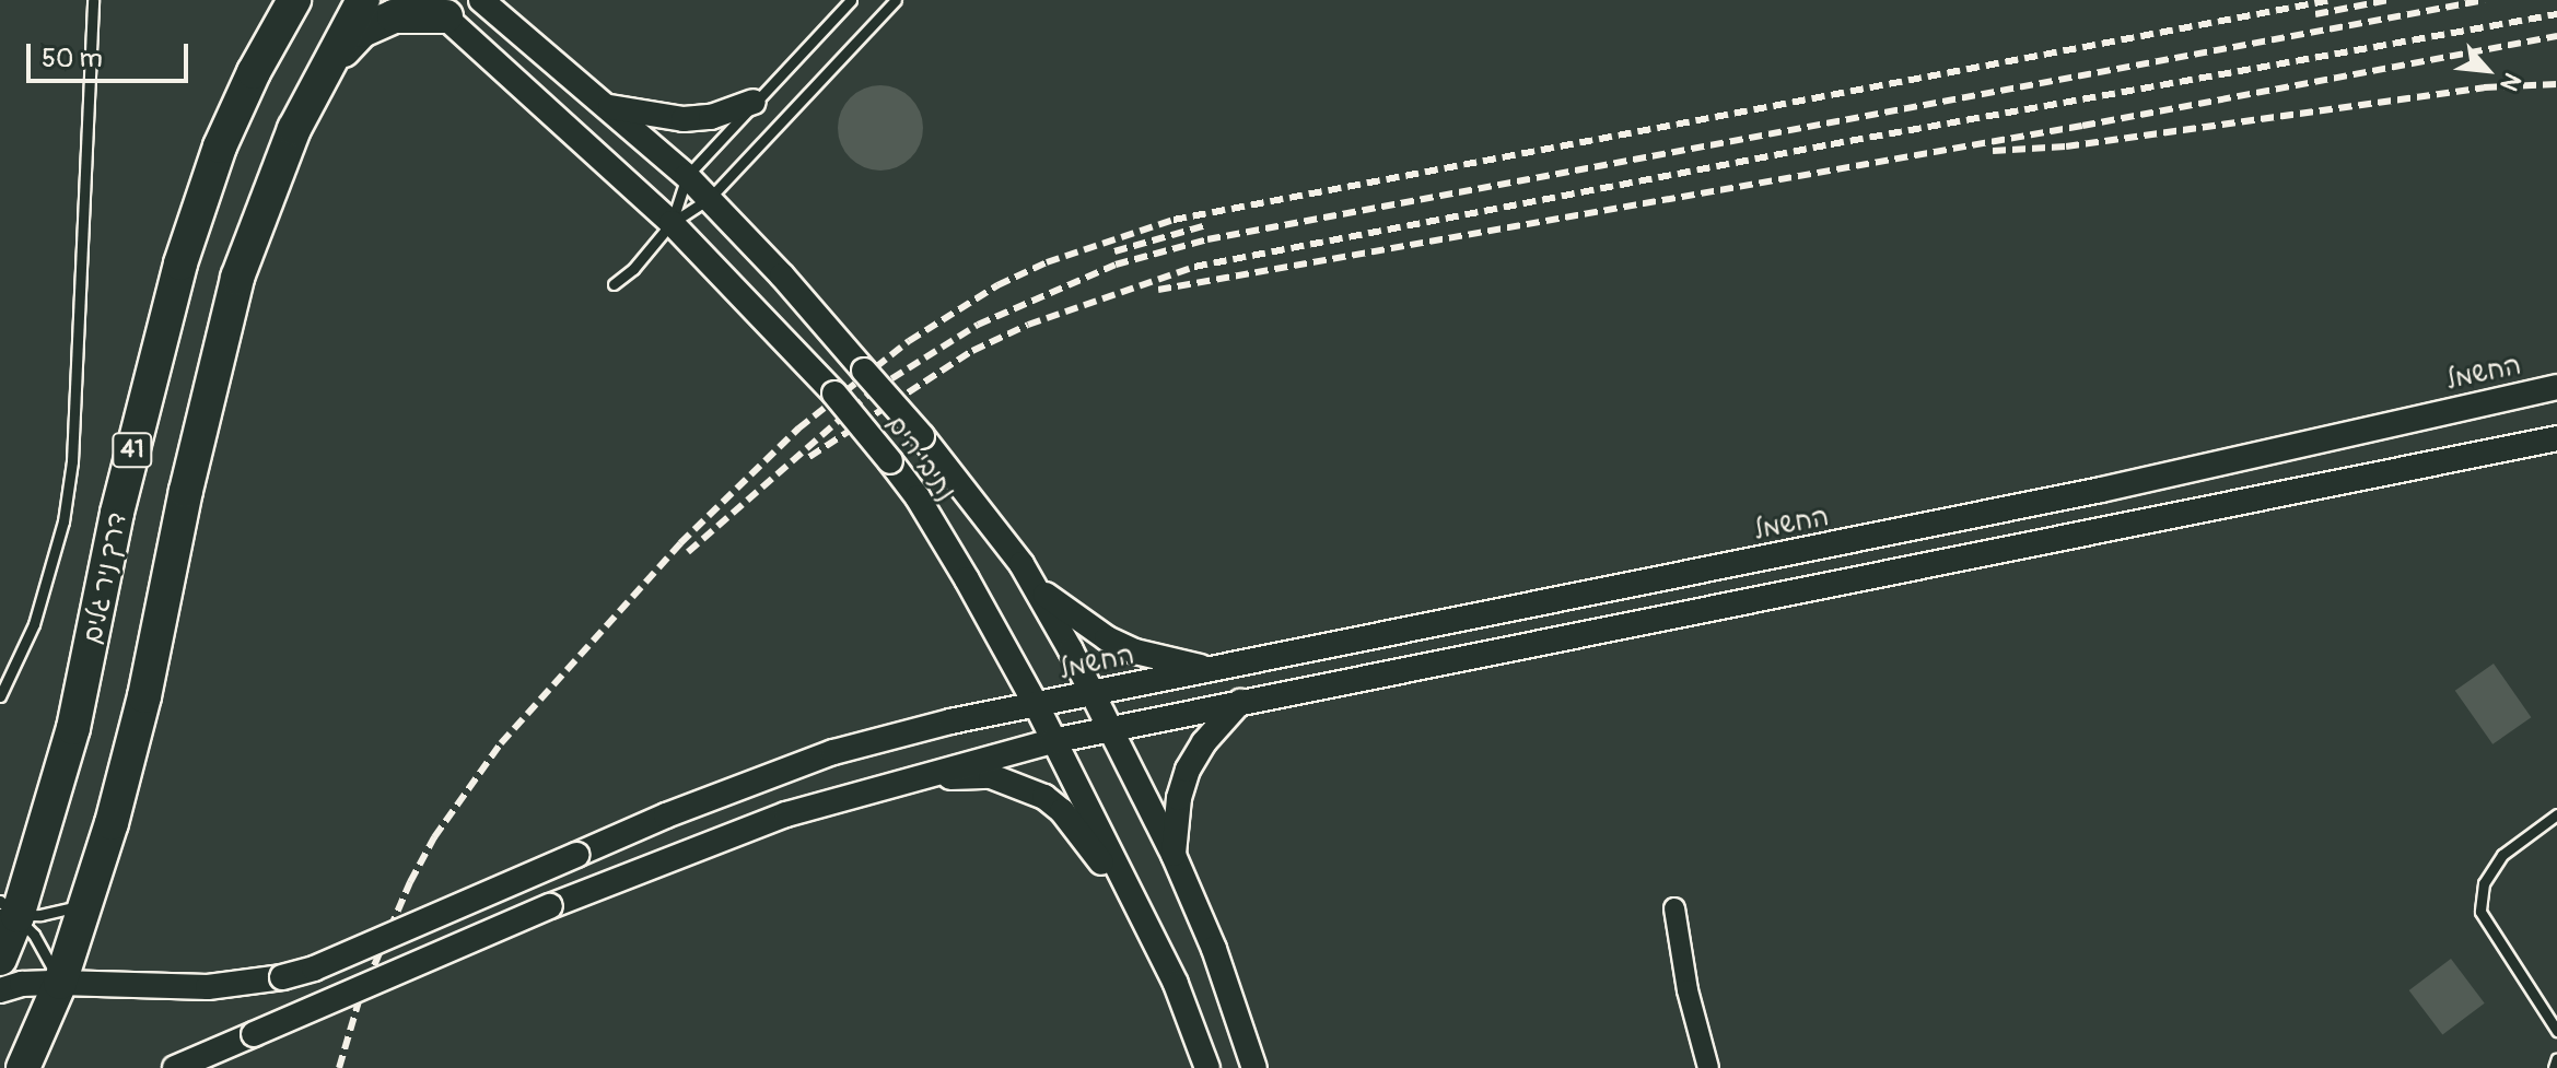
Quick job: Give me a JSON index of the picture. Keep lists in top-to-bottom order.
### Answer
{
  "streets": {
    "highway": ["41", "דרך ניר גלים"],
    "street": ["החשמל", "נתיבי הים"]
  },
  "crossings": [
    ["החשמל", "41"],
    ["החשמל", "נתיבי הים"],
    ["41", "דרך ניר גלים"]
  ],
  "scale_bar": "50 m",
  "north": "bottom right"
}
